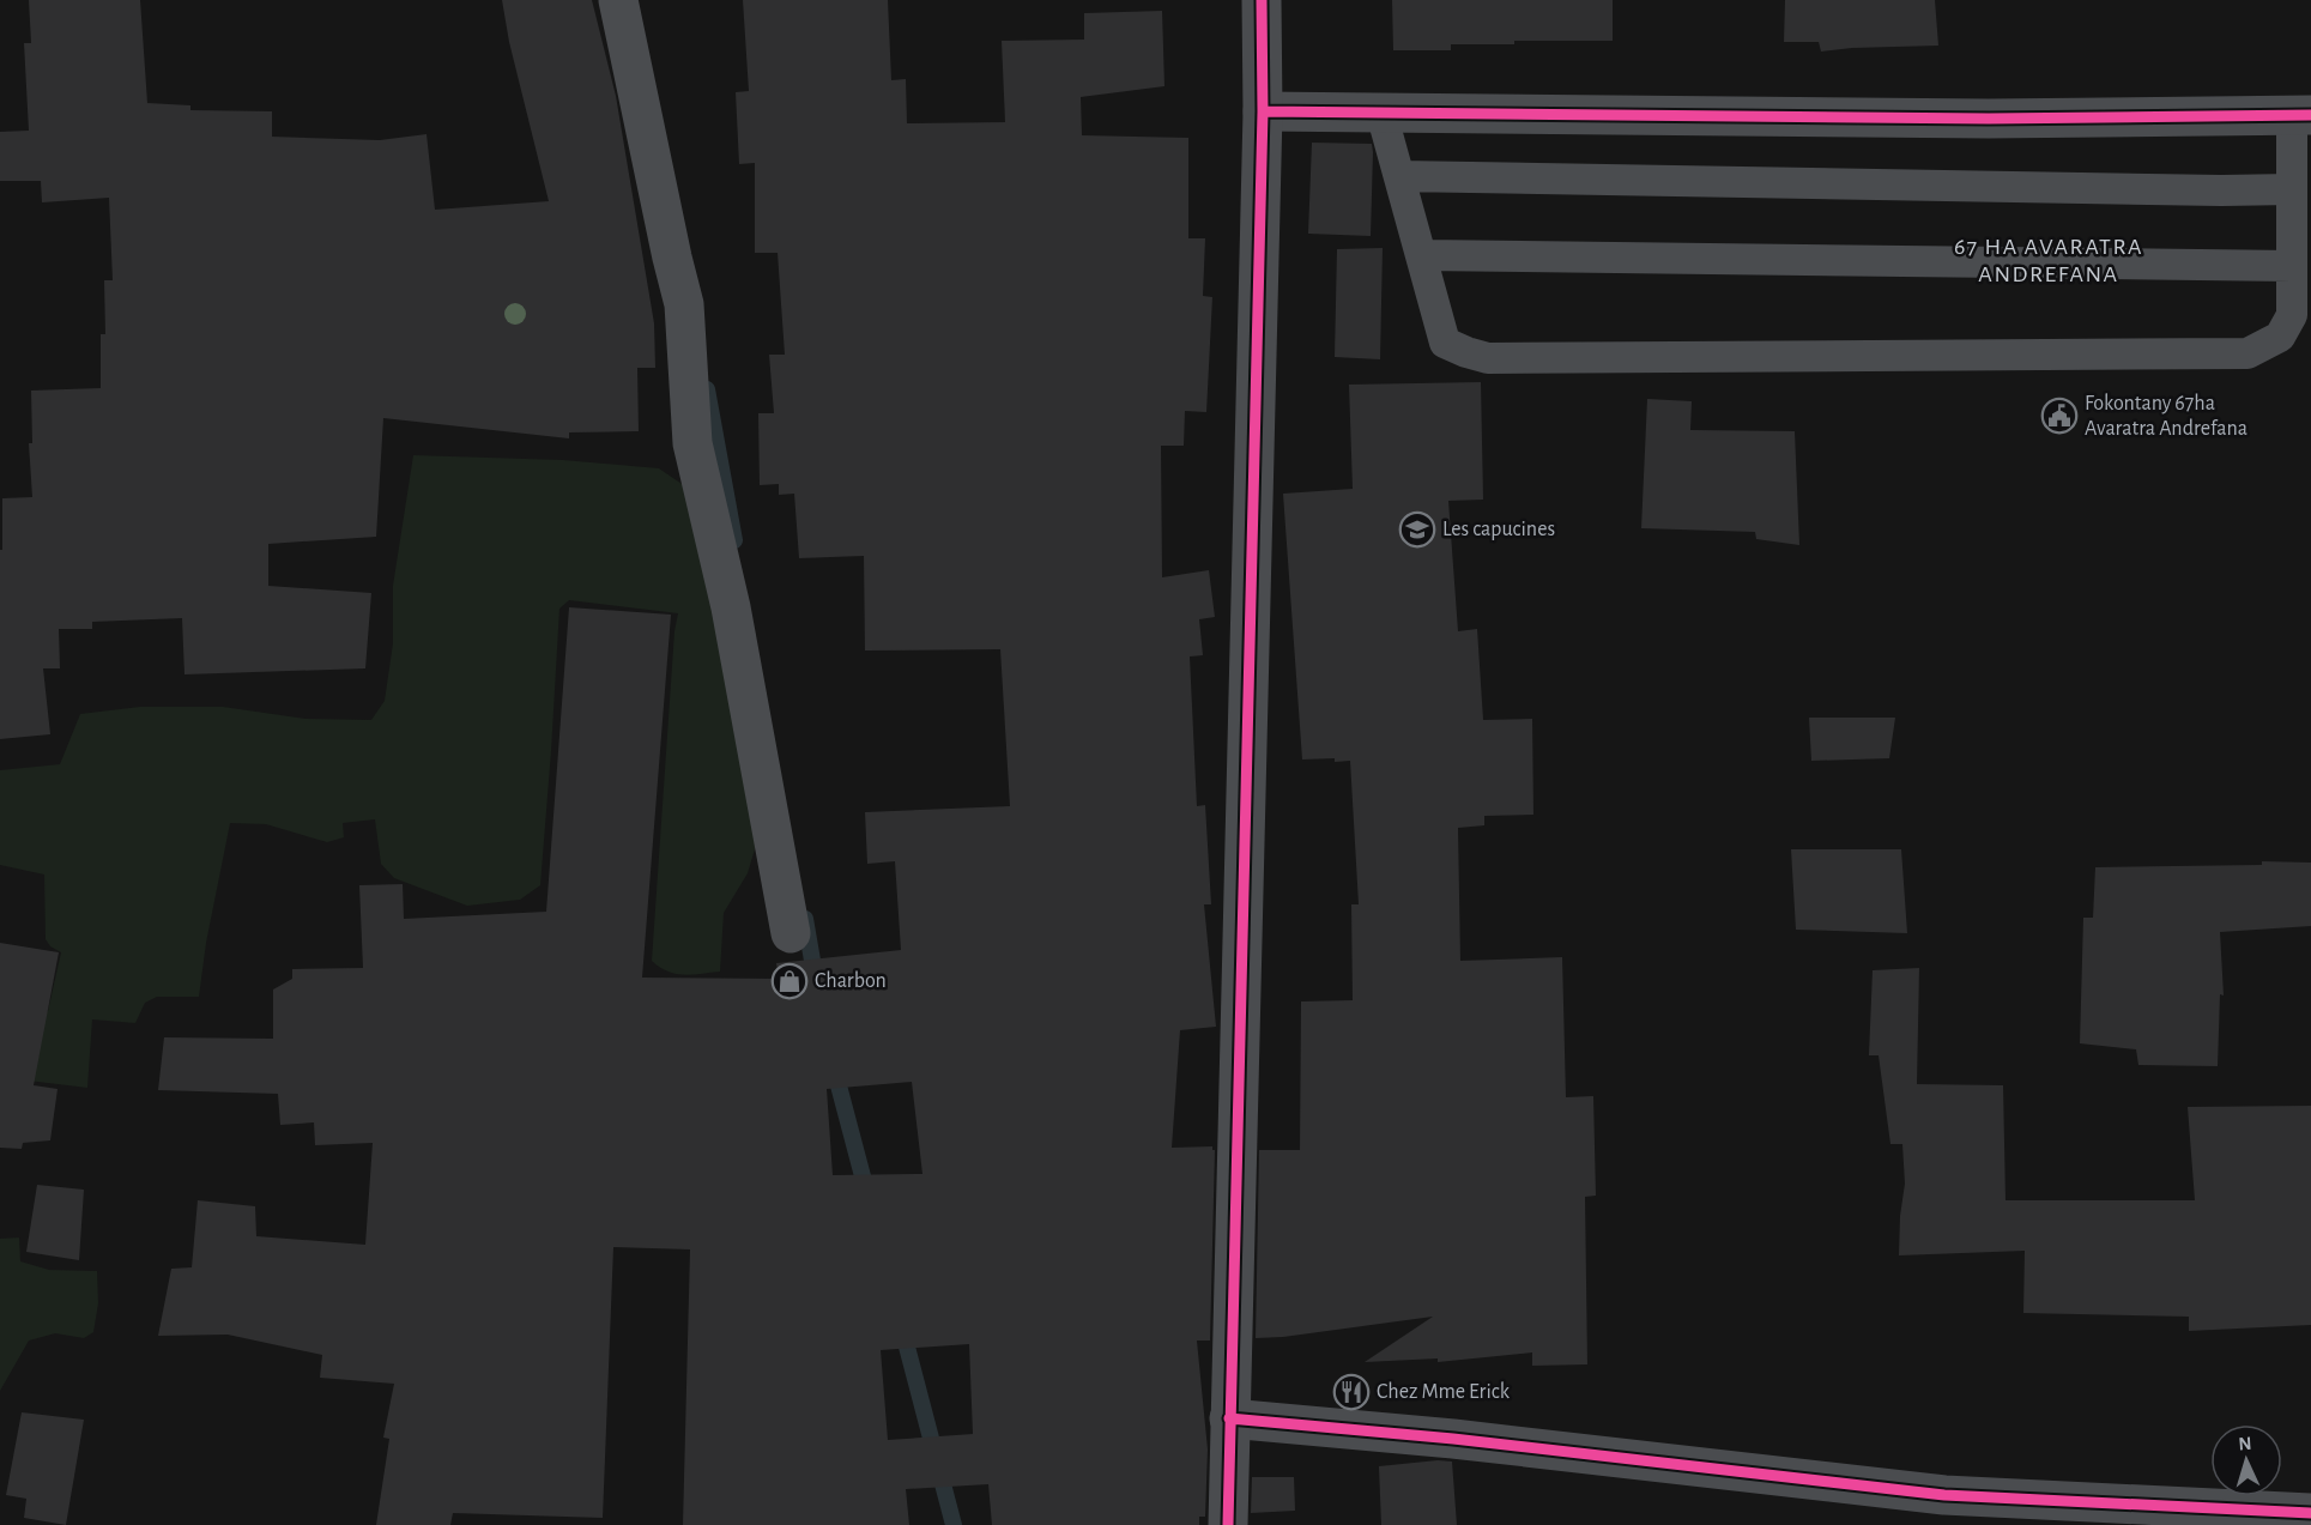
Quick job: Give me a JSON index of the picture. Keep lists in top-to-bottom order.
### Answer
{
  "districts": ["67 HA AVARATRA ANDREFANA"],
  "places": {
    "public building": ["Fokontany 67ha Avaratra Andrefana"],
    "school or university": ["Les capucines"],
    "shop": ["Charbon"],
    "restaurant": ["Chez Mme Erick"]
  },
  "north": "top"
}
